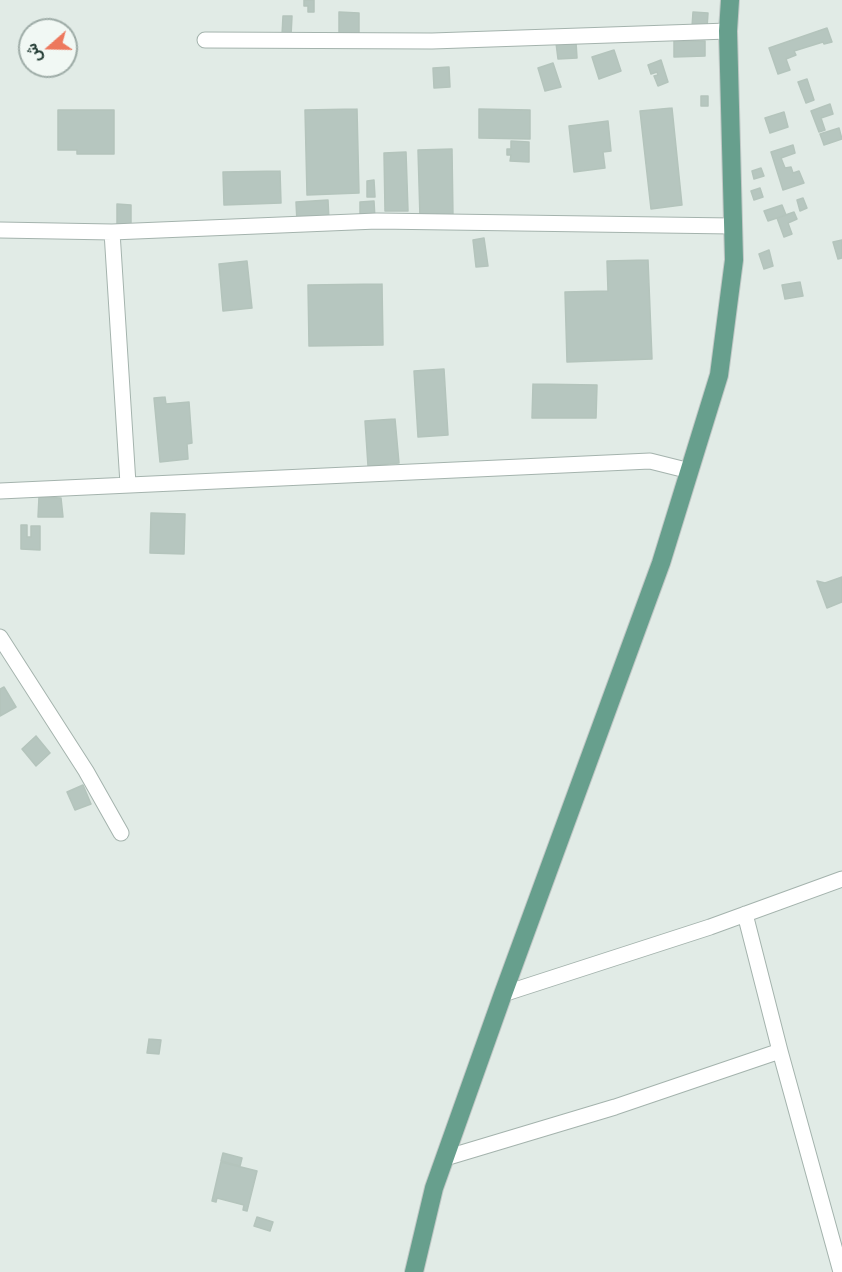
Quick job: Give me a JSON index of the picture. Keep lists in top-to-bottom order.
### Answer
{
  "north": "left"
}
